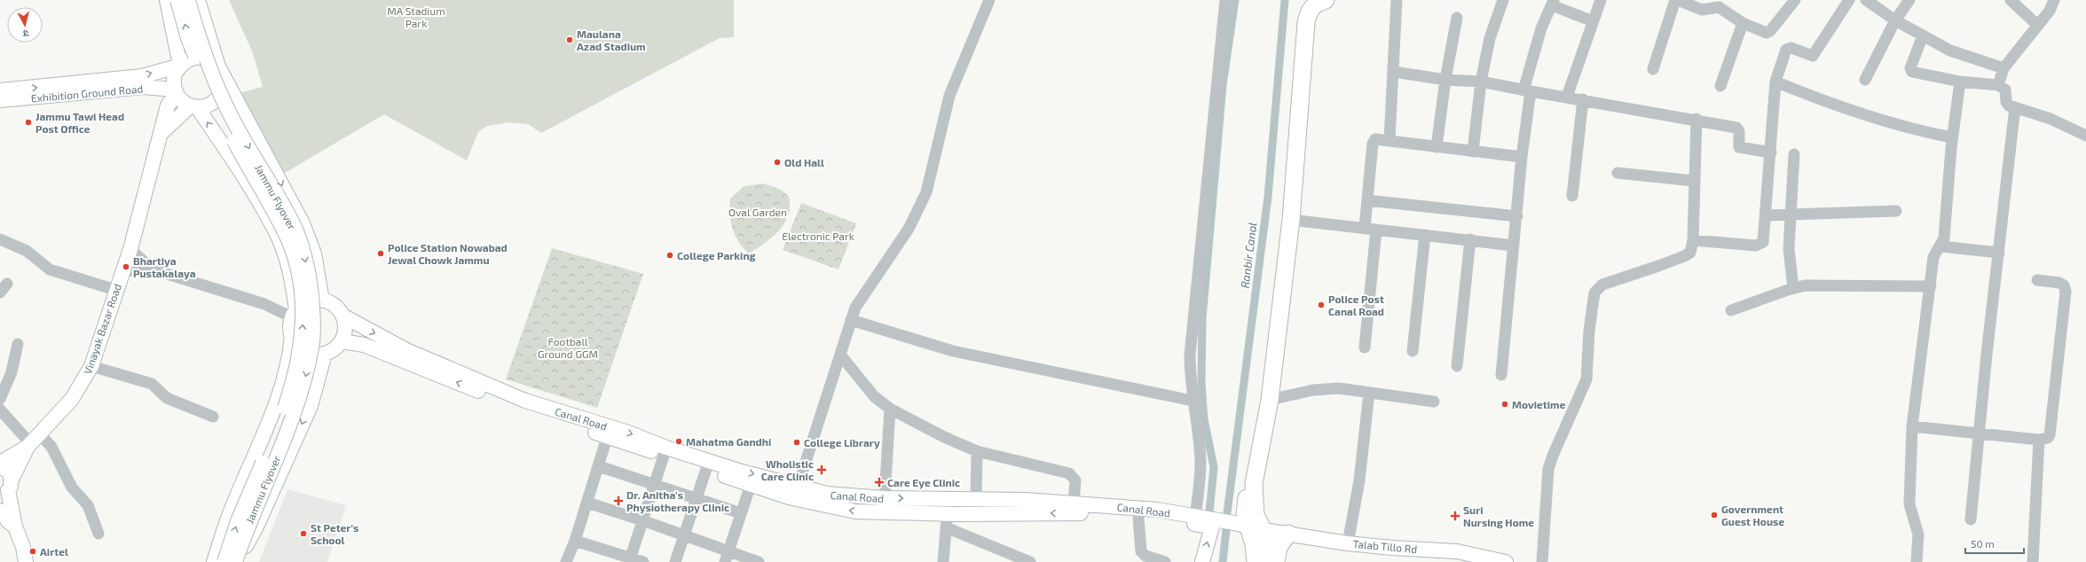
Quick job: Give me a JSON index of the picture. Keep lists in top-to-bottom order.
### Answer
{
  "streets": {
    "main road": [
      "Exhibition Ground Road",
      "Jammu Flyover",
      "Vinayak Bazar Road",
      "Canal Road",
      "Talab Tillo Rd"
    ]
  },
  "crossings": [
    ["Exhibition Ground Road", "Vinayak Bazar Road"],
    ["Canal Road", "Talab Tillo Rd"]
  ],
  "water": ["Ranbir Canal"],
  "parks": [
    "MA Stadium Park",
    "Oval Garden",
    "Electronic Park",
    "Football Ground GGM"
  ],
  "places": {
    "other": [
      "Maulana Azad Stadium",
      "Jammu Tawi Head Post Office",
      "Old Hall",
      "Police Station Nowabad Jewal Chowk Jammu",
      "College Parking",
      "Bhartiya Pustakalaya",
      "Police Post Canal Road",
      "Movietime",
      "Mahatma Gandhi",
      "College Library",
      "Government Guest House",
      "St Peter's School",
      "Airtel"
    ],
    "health": [
      "Wholistic Care Clinic",
      "Care Eye Clinic",
      "Dr. Anitha's Physiotherapy Clinic",
      "Suri Nursing Home"
    ]
  },
  "scale_bar": "50 m",
  "north": "bottom"
}
